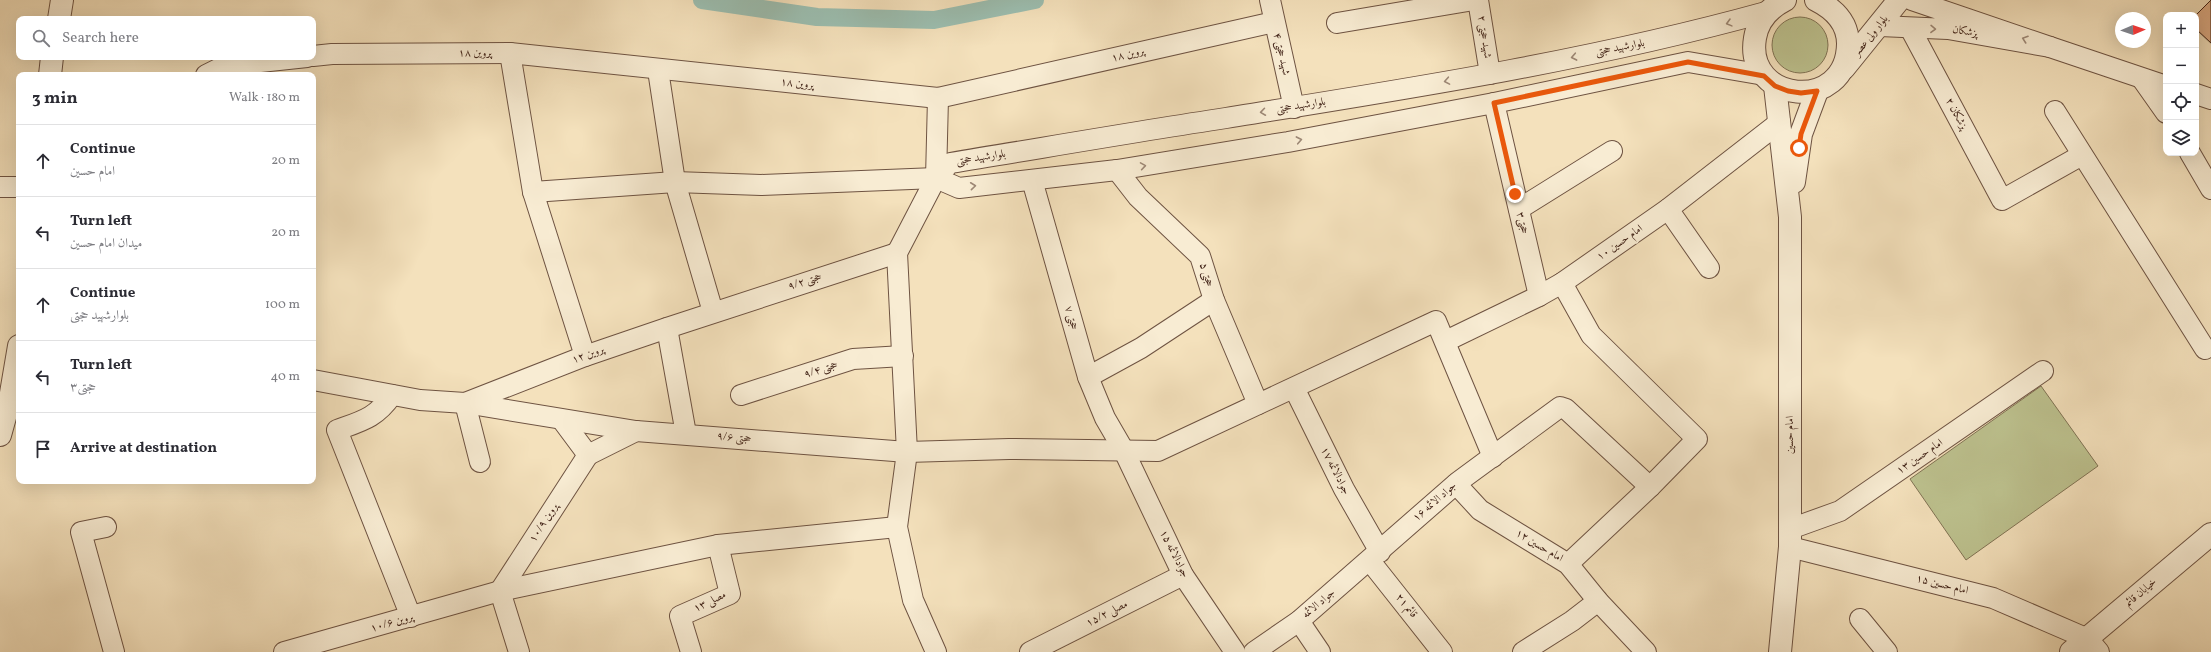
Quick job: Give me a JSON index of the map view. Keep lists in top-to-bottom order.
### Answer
{
  "streets": {
    "street": [
      "پزشکان",
      "بلوار ولی عصر",
      "شهید حجتی ۲",
      "بلوارشهید حجتی",
      "پروین ۱۸",
      "شهید حجتی ۴",
      "پزشکان ۲",
      "حجتی۳",
      "۱۰ امام حسین",
      "حجتی ۵",
      "حجتی ۹/۲",
      "حجتی ۷",
      "پروین ۱۲",
      "حجتی ۹/۴",
      "امام حسین",
      "حجتی ۹/۶",
      "امام حسین ۱۳",
      "جوادالائمه ۱۷",
      "جواد الائمه ۱۶",
      "پروین ۱۰/۹",
      "امام حسین ۱۲",
      "جوادالائمه ۱۵",
      "امام حسین ۱۵",
      "خیابان قائم",
      "مصلی ۱۳",
      "جواد الائمه",
      "قائم ۲۱",
      "مصلی ۱۵/۲",
      "پروین ۱۰/۶"
    ]
  },
  "crossings": [
    ["پزشکان", "بلوار ولی عصر"],
    ["پزشکان", "پزشکان ۲"],
    ["بلوار ولی عصر", "امام حسین"],
    ["شهید حجتی ۲", "بلوارشهید حجتی"],
    ["بلوارشهید حجتی", "شهید حجتی ۴"],
    ["بلوارشهید حجتی", "امام حسین"],
    ["پروین ۱۸", "شهید حجتی ۴"],
    ["حجتی۳", "۱۰ امام حسین"],
    ["۱۰ امام حسین", "امام حسین"],
    ["۱۰ امام حسین", "حجتی ۹/۶"],
    ["حجتی ۵", "حجتی ۹/۶"],
    ["حجتی ۹/۲", "پروین ۱۲"],
    ["حجتی ۷", "حجتی ۹/۶"],
    ["حجتی ۷", "جوادالائمه ۱۵"],
    ["پروین ۱۲", "حجتی ۹/۶"],
    ["امام حسین", "امام حسین ۱۳"],
    ["امام حسین", "امام حسین ۱۵"],
    ["حجتی ۹/۶", "جوادالائمه ۱۷"],
    ["حجتی ۹/۶", "جوادالائمه ۱۵"],
    ["امام حسین ۱۳", "امام حسین ۱۵"],
    ["جوادالائمه ۱۷", "جواد الائمه ۱۶"],
    ["جوادالائمه ۱۷", "جواد الائمه"],
    ["جوادالائمه ۱۷", "قائم ۲۱"],
    ["جواد الائمه ۱۶", "امام حسین ۱۲"],
    ["جواد الائمه ۱۶", "جواد الائمه"],
    ["جواد الائمه ۱۶", "قائم ۲۱"],
    ["پروین ۱۰/۹", "پروین ۱۰/۶"],
    ["جوادالائمه ۱۵", "مصلی ۱۵/۲"],
    ["امام حسین ۱۵", "خیابان قائم"],
    ["مصلی ۱۳", "پروین ۱۰/۶"],
    ["جواد الائمه", "قائم ۲۱"]
  ],
  "north": "right",
  "page": {
    "map_buttons": ["+", "−"],
    "search": "Search here",
    "heading": ["3 min", "Walk · 180 m"],
    "list": [
      ["Continue", "امام حسین", "20 m"],
      ["Turn left", "میدان امام حسین", "20 m"],
      ["Continue", "بلوارشهید حجتی", "100 m"],
      ["Turn left", "حجتی۳", "40 m"],
      "Arrive at destination"
    ]
  }
}
